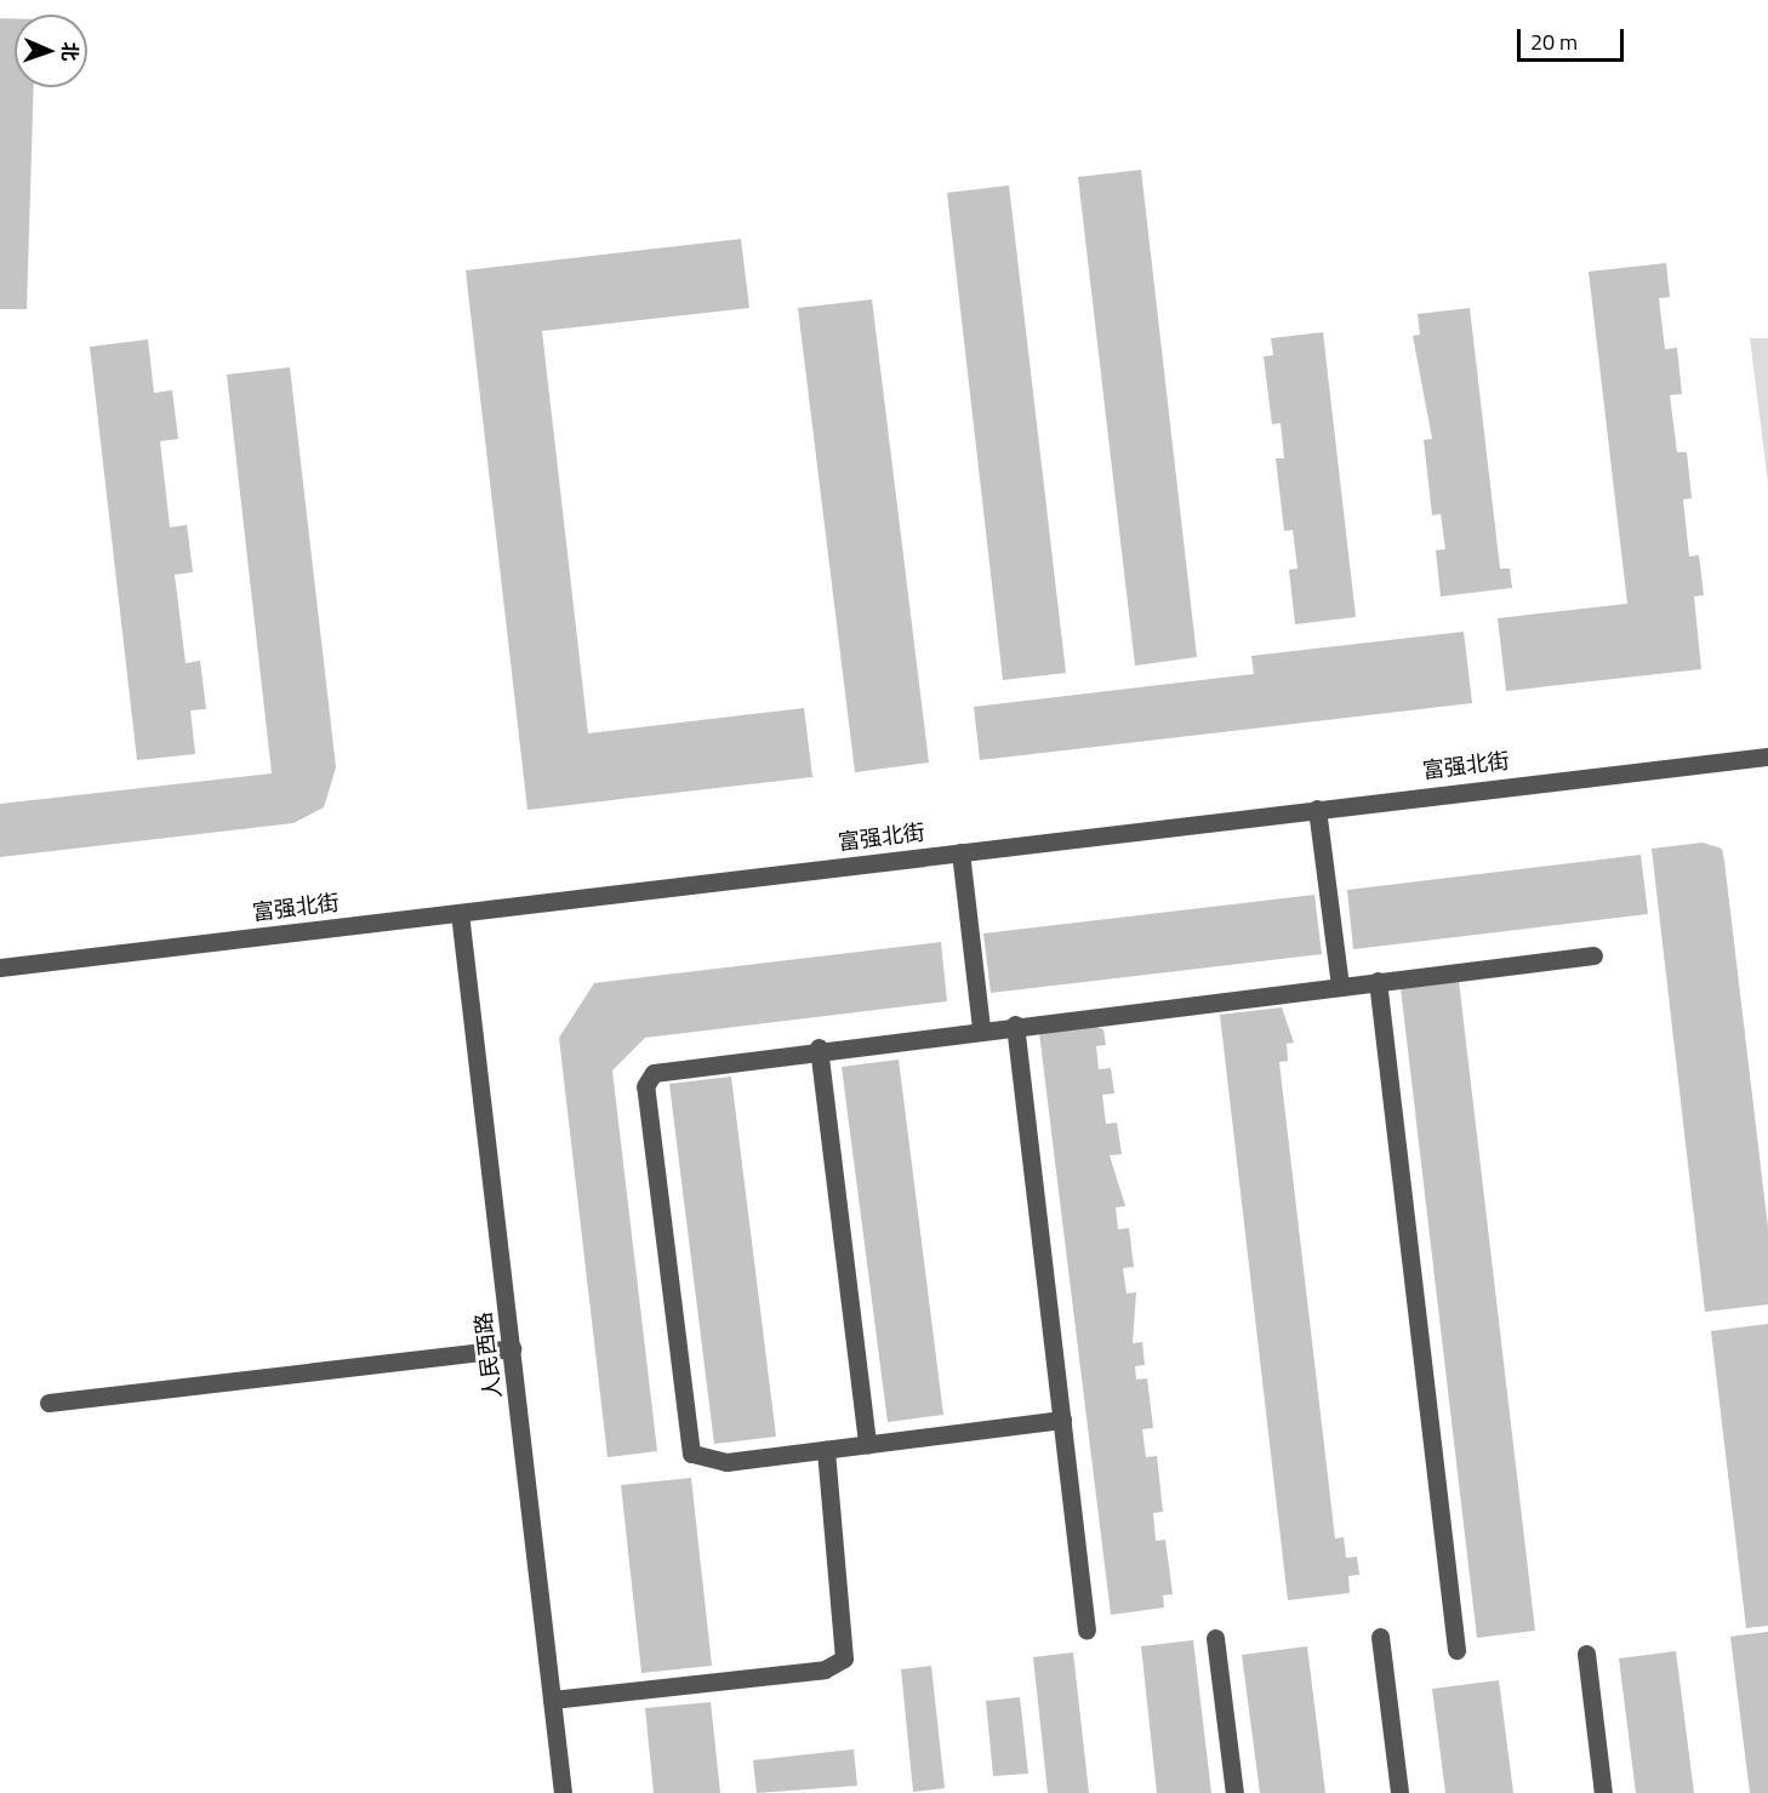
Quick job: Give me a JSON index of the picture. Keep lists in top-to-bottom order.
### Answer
{
  "streets": {
    "street": ["富强北街", "人民西路"]
  },
  "crossings": [
    ["富强北街", "人民西路"]
  ],
  "scale_bar": "20 m",
  "north": "right"
}
